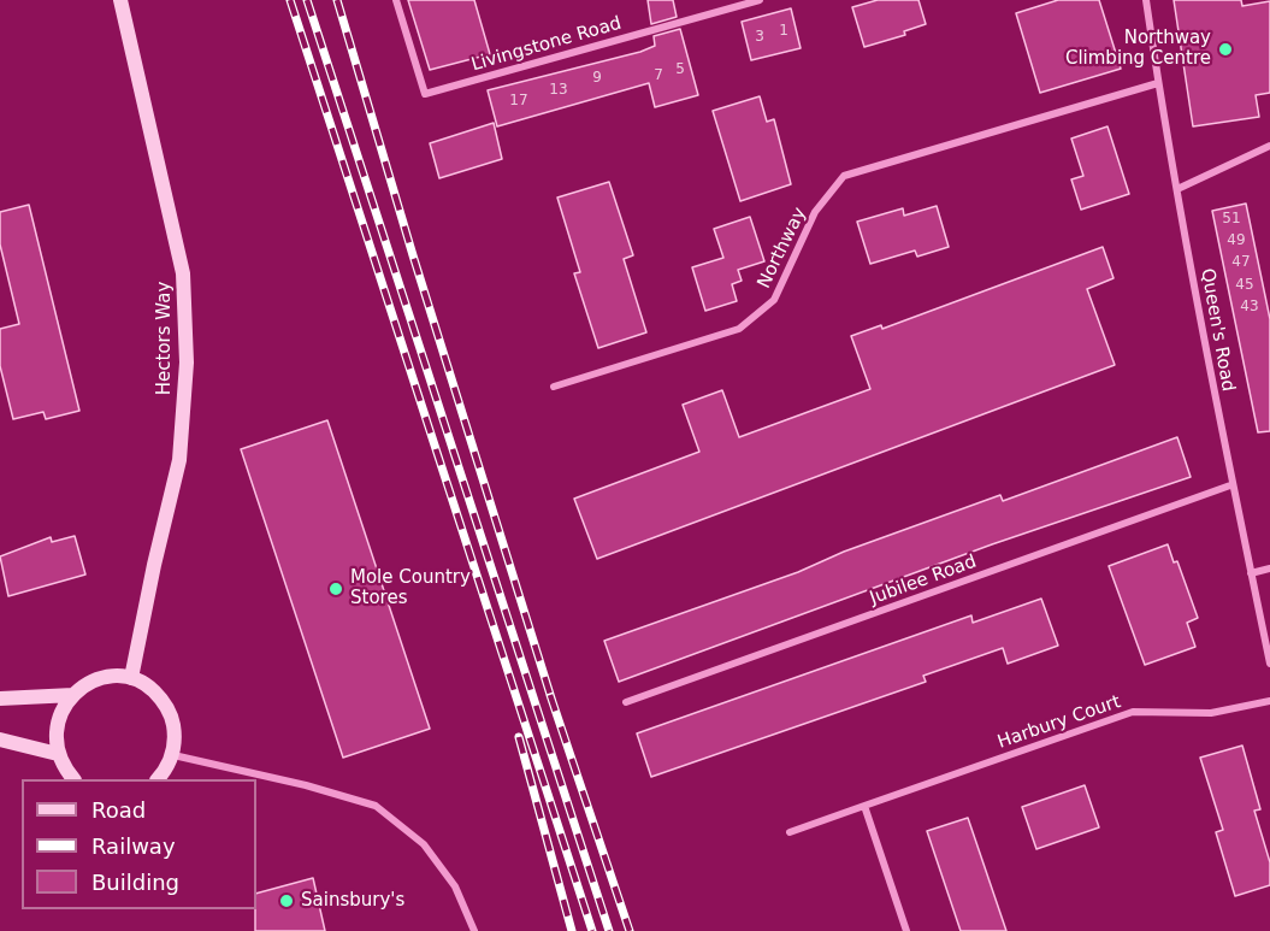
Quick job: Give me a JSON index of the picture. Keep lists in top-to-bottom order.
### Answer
{
  "streets": {
    "main road": ["Hectors Way"],
    "street": [
      "Livingstone Road",
      "Northway",
      "Queen's Road",
      "Jubilee Road",
      "Harbury Court"
    ]
  },
  "crossings": [
    ["Northway", "Queen's Road"],
    ["Queen's Road", "Jubilee Road"]
  ],
  "places": ["Northway Climbing Centre", "Mole Country Stores", "Sainsbury's"],
  "house_numbers": [
    "1",
    "3",
    "5",
    "7",
    "9",
    "13",
    "17",
    "51",
    "49",
    "47",
    "45",
    "43"
  ],
  "legend": ["Road", "Railway", "Building"]
}
